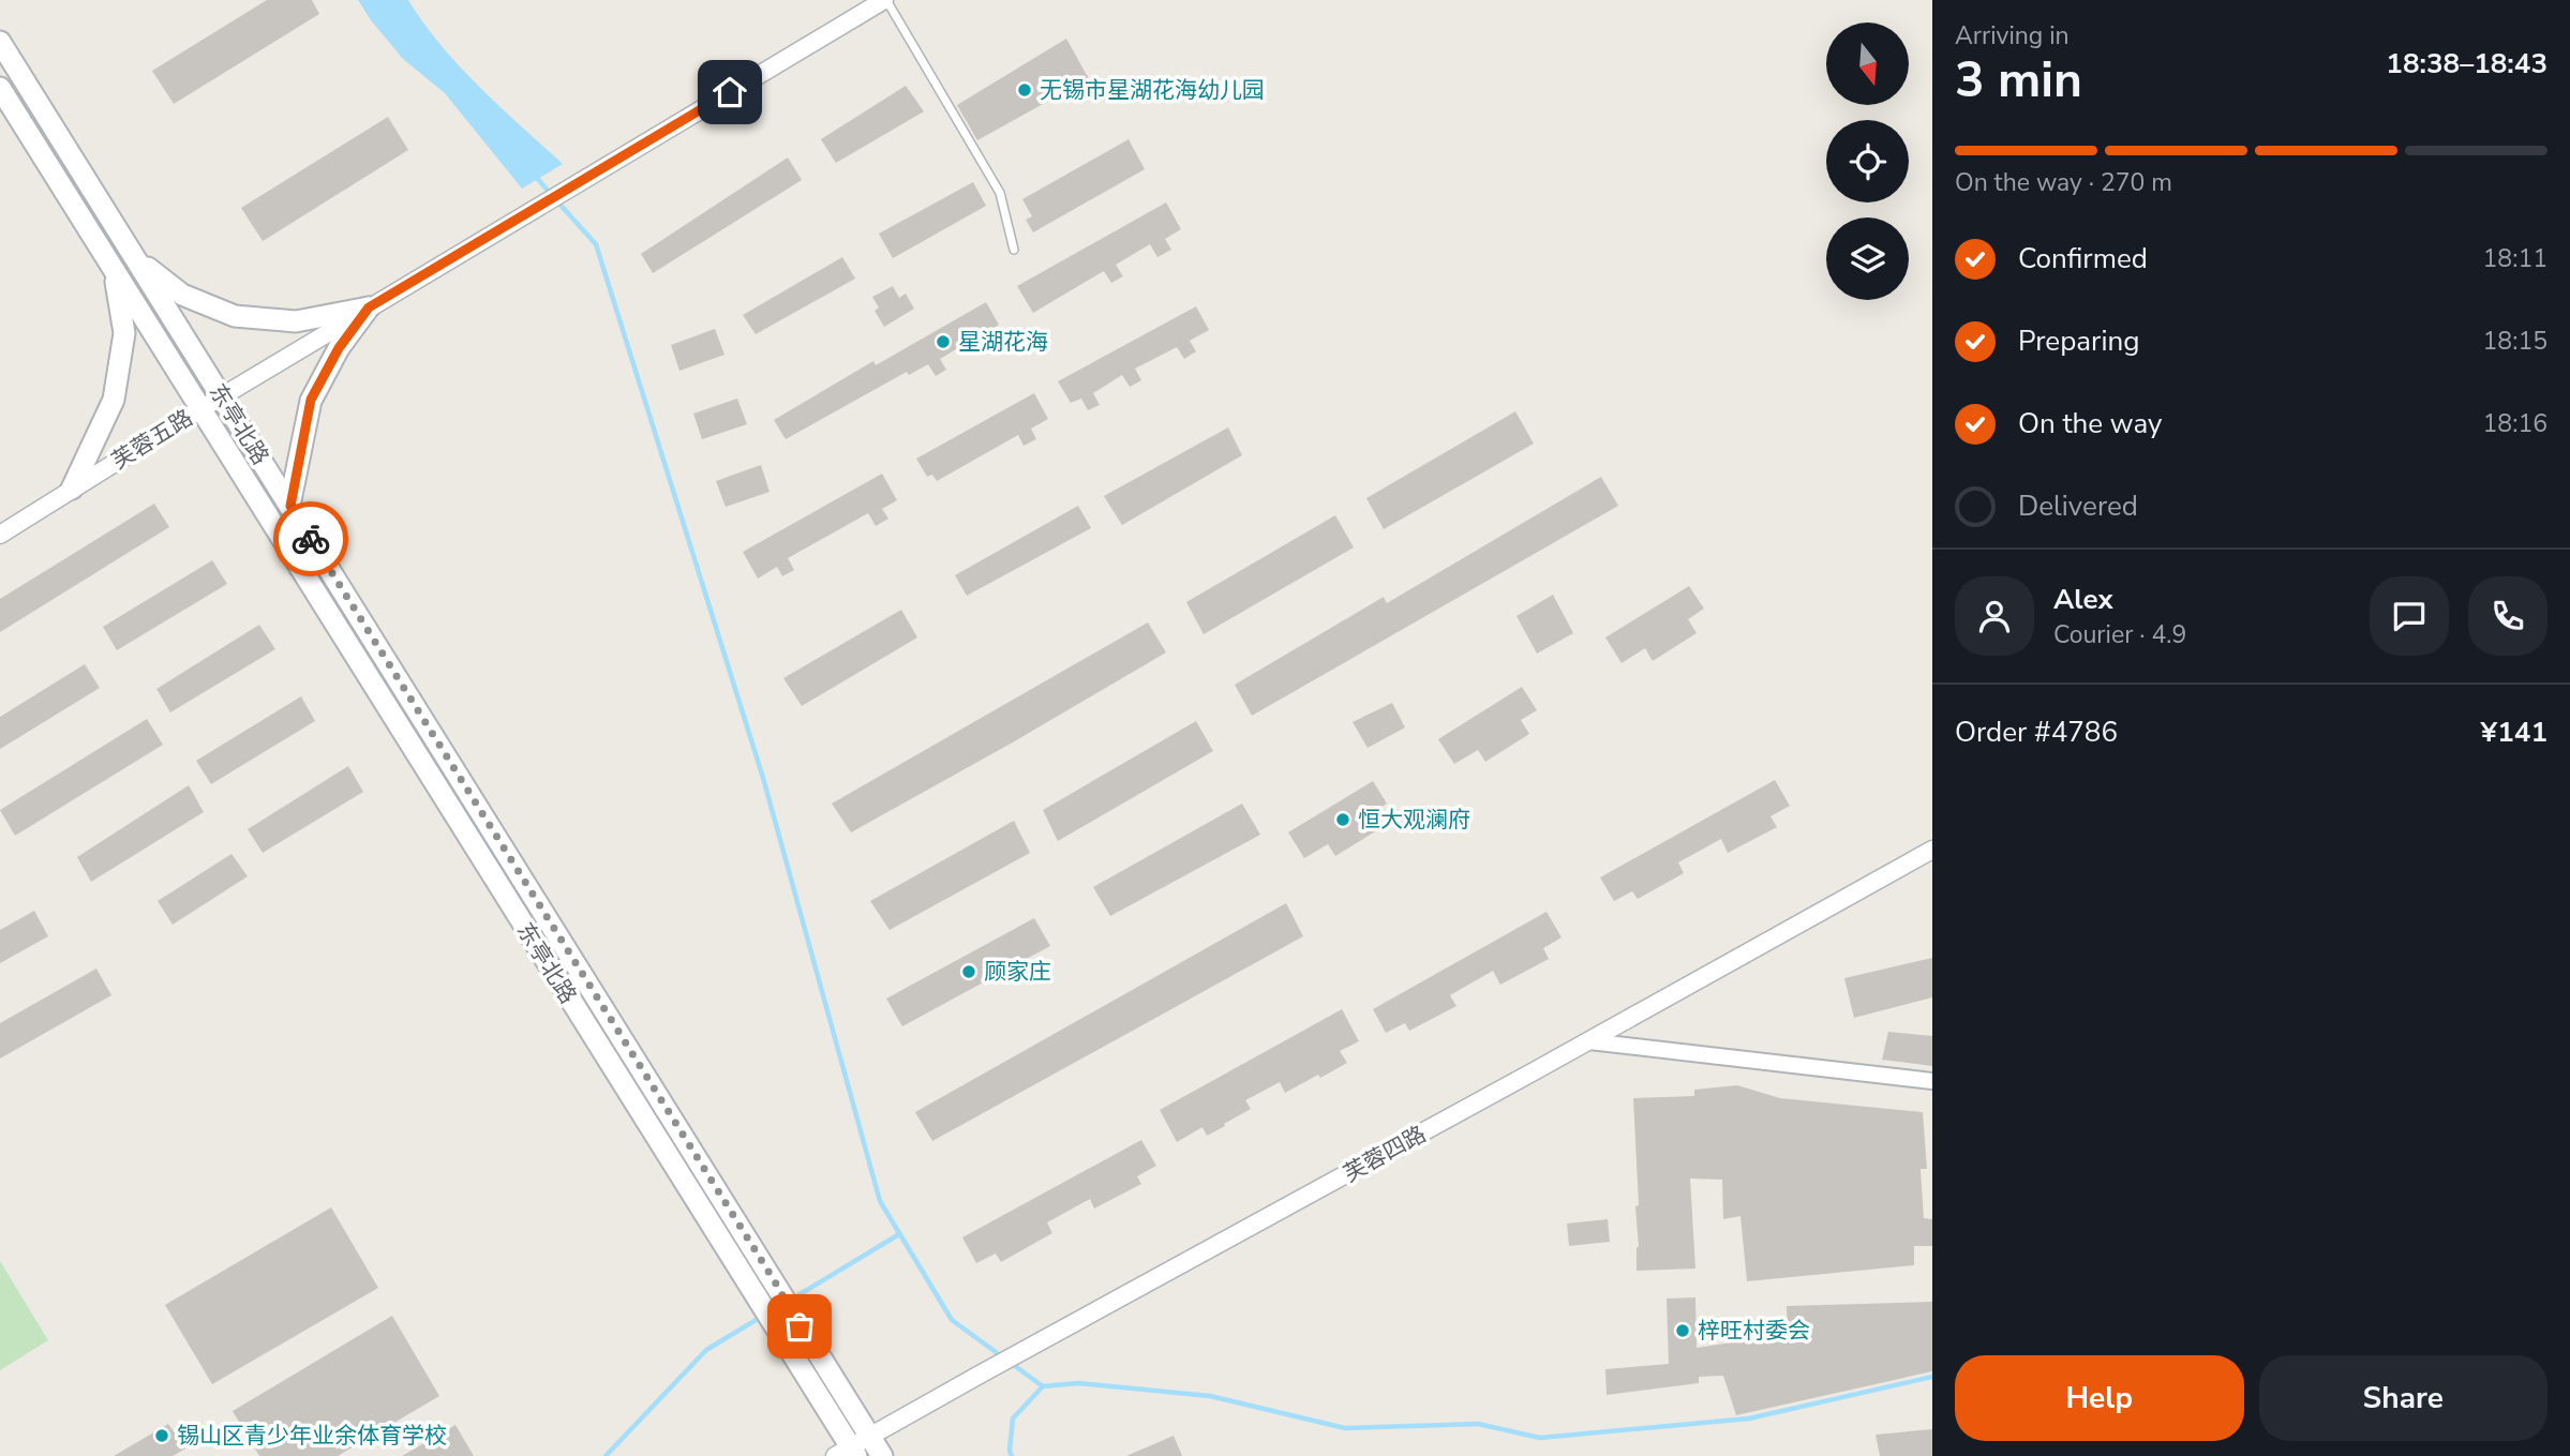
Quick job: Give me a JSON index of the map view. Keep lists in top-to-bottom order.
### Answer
{
  "streets": {
    "main road": ["东亭北路"],
    "street": ["芙蓉五路", "芙蓉四路"]
  },
  "crossings": [
    ["东亭北路", "芙蓉五路"],
    ["东亭北路", "芙蓉四路"]
  ],
  "places": [
    "无锡市星湖花海幼儿园",
    "星湖花海",
    "恒大观澜府",
    "顾家庄",
    "梓旺村委会",
    "锡山区青少年业余体育学校"
  ],
  "north": "bottom",
  "page": {
    "heading": ["3 min", "Arriving in", "18:38–18:43"],
    "panel": [
      "Alex",
      "Courier · 4.9",
      "Order #4786",
      "¥141"
    ],
    "bar": "On the way · 270 m",
    "list": [
      ["Confirmed", "18:11"],
      ["Preparing", "18:15"],
      ["On the way", "18:16"],
      "Delivered"
    ],
    "buttons": ["Help", "Share"]
  }
}
